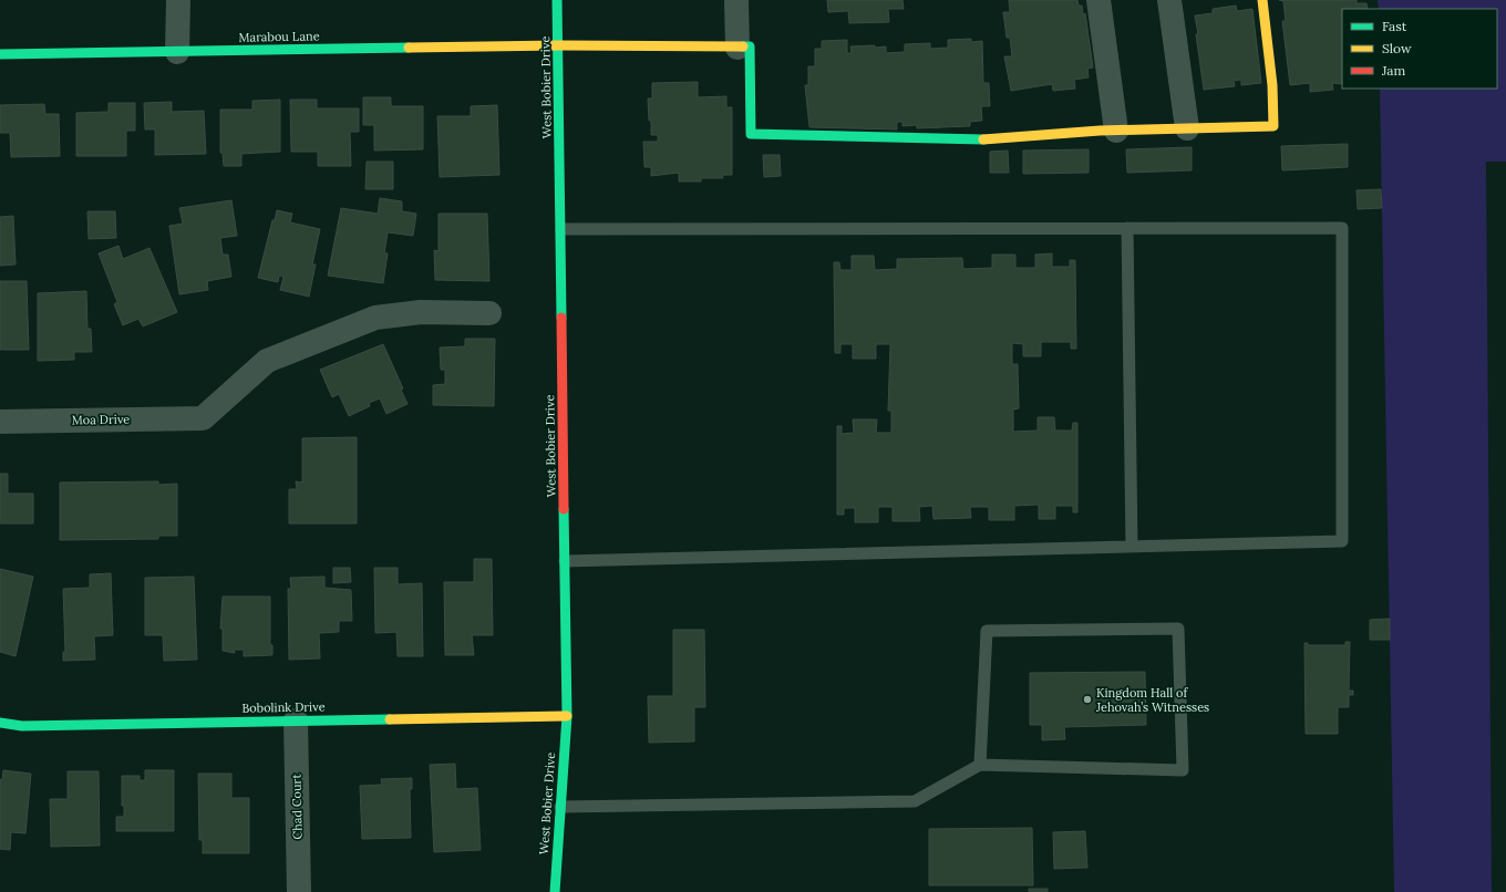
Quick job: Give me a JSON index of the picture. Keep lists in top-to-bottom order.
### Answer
{
  "streets": {
    "street": [
      "Marabou Lane",
      "West Bobier Drive",
      "Moa Drive",
      "Bobolink Drive",
      "Chad Court"
    ]
  },
  "crossings": [
    ["Marabou Lane", "West Bobier Drive"],
    ["West Bobier Drive", "Bobolink Drive"],
    ["Bobolink Drive", "Chad Court"]
  ],
  "places": ["Kingdom Hall of Jehovah’s Witnesses"],
  "legend": ["Fast", "Slow", "Jam"]
}
